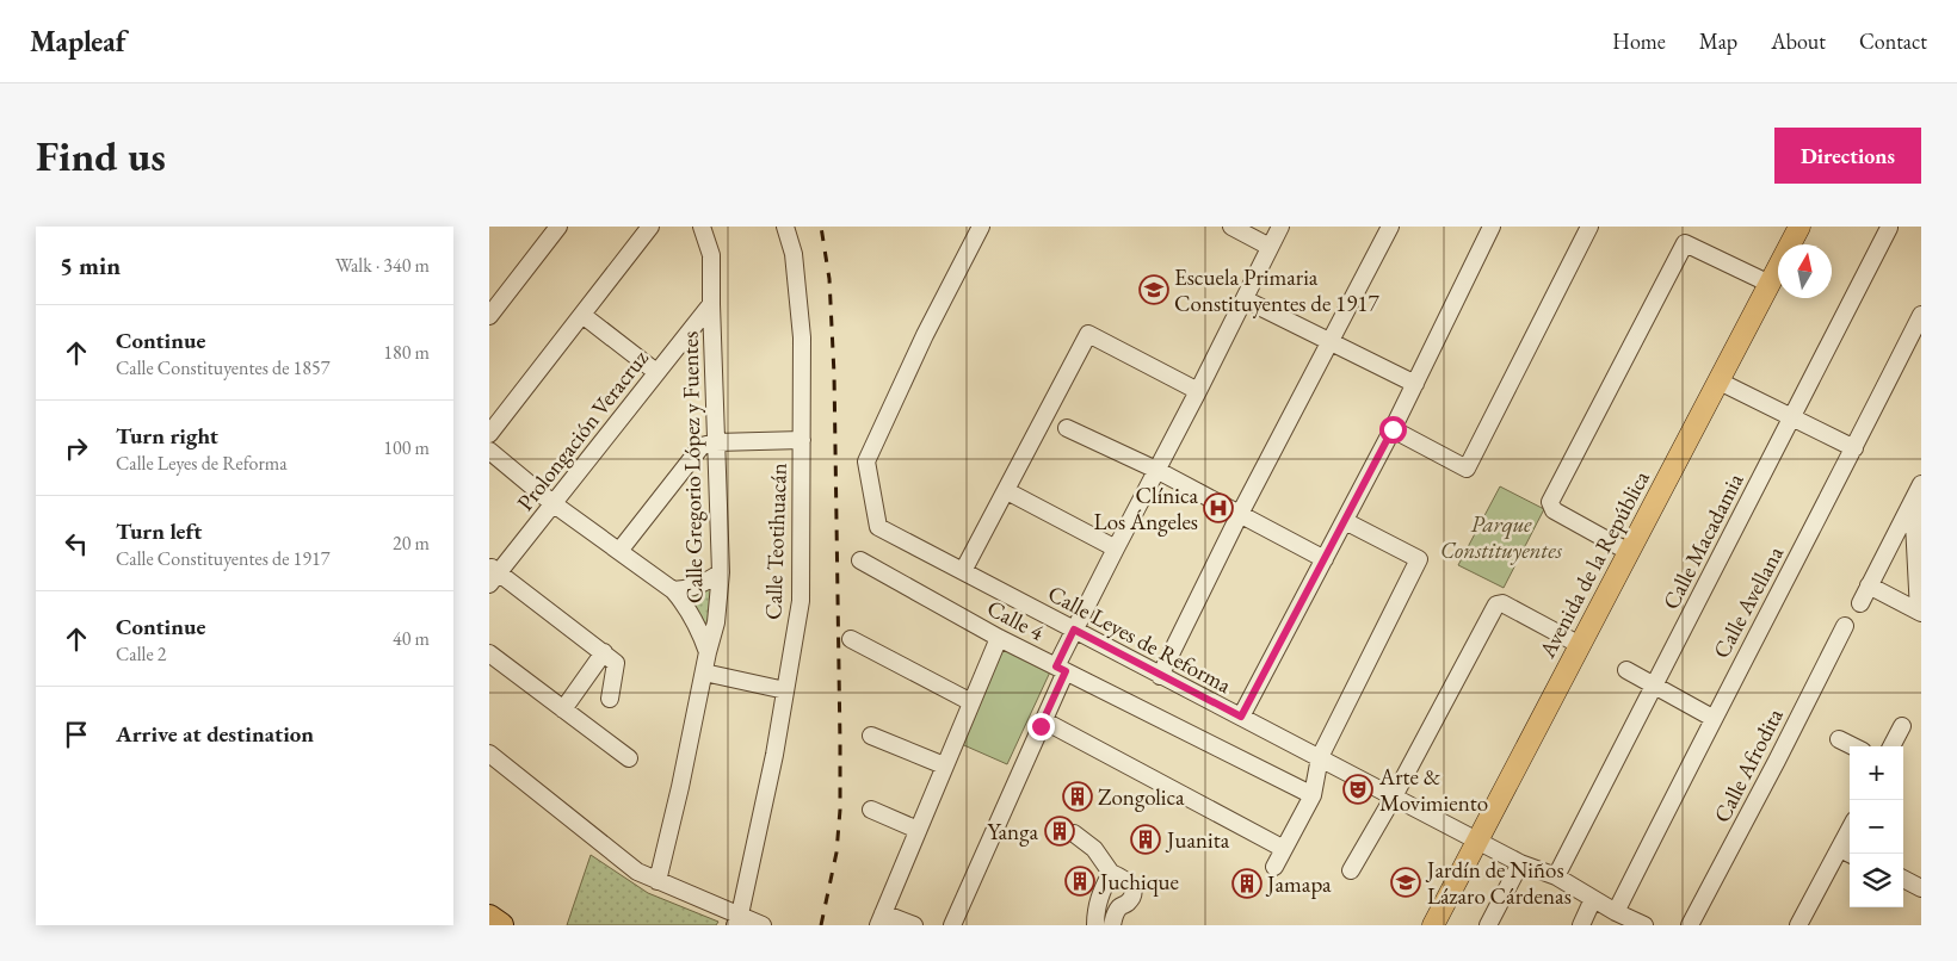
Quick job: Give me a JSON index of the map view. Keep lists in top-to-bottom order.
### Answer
{
  "streets": {
    "main road": ["Avenida de la República"],
    "street": [
      "Prolongación Veracruz",
      "Calle Gregorio López y Fuentes",
      "Calle Teotihuacán",
      "Calle Macadamia",
      "Calle Avellana",
      "Calle 4",
      "Calle Leyes de Reforma",
      "Calle Afrodita"
    ]
  },
  "crossings": [
    ["Prolongación Veracruz", "Calle Gregorio López y Fuentes"],
    ["Calle Macadamia", "Calle Leyes de Reforma"],
    ["Avenida de la República", "Calle Leyes de Reforma"],
    ["Calle Avellana", "Calle Leyes de Reforma"]
  ],
  "parks": ["Parque Constituyentes"],
  "places": {
    "school or university": ["Escuela Primaria Constituyentes de 1917", "Jardín de Niños Lázaro Cárdenas"],
    "hospital": ["Clínica Los Ángeles"],
    "theatre": ["Arte & Movimiento"],
    "building": [
      "Zongolica",
      "Yanga",
      "Juanita",
      "Juchique",
      "Jamapa"
    ]
  },
  "north": "top",
  "page": {
    "header": "Mapleaf",
    "nav": [
      "Home",
      "Map",
      "About",
      "Contact"
    ],
    "buttons": "Directions",
    "title": "Find us",
    "heading": ["5 min", "Walk · 340 m"],
    "list": [
      ["Continue", "Calle Constituyentes de 1857", "180 m"],
      ["Turn right", "Calle Leyes de Reforma", "100 m"],
      ["Turn left", "Calle Constituyentes de 1917", "20 m"],
      ["Continue", "Calle 2", "40 m"],
      "Arrive at destination"
    ],
    "map_buttons": ["+", "−"]
  }
}
